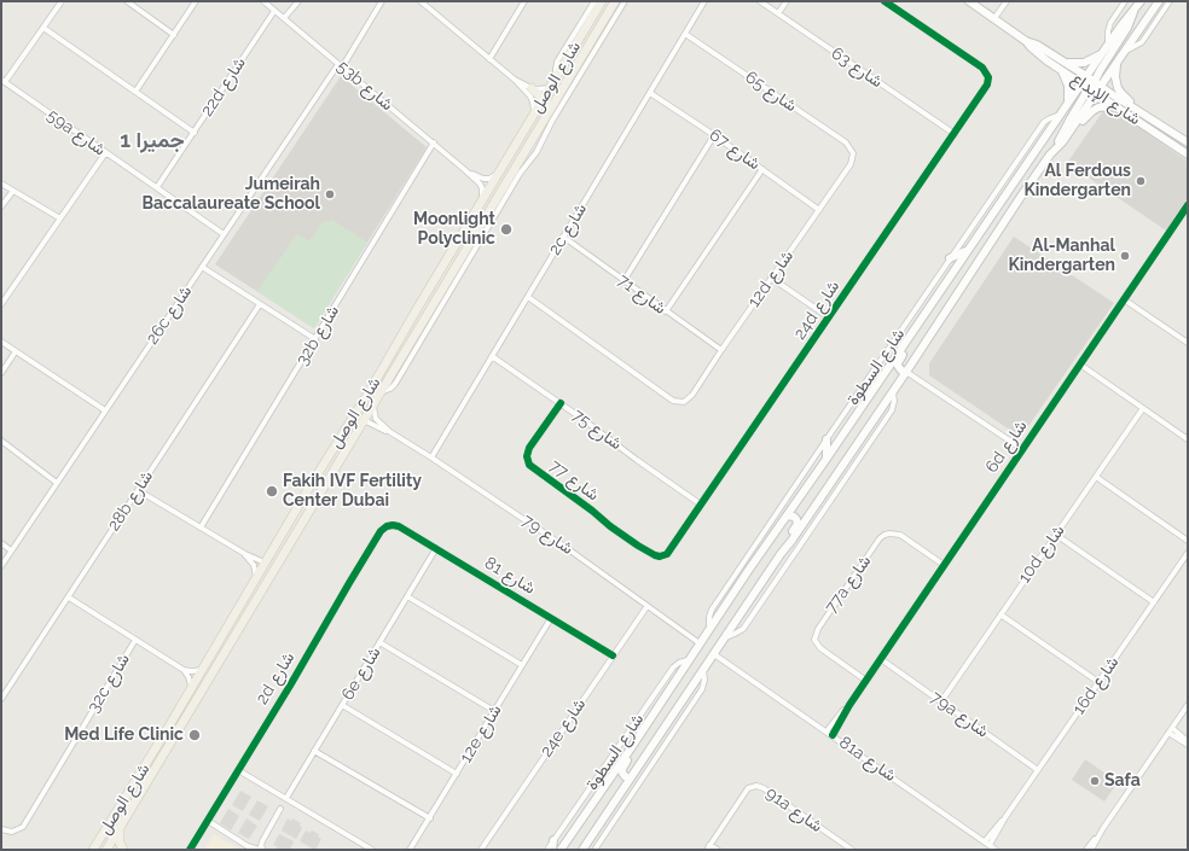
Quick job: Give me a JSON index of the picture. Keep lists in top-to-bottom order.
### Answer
{
  "streets": {
    "main road": ["شارع الوصل", "شارع الإبداع", "شارع السطوة"],
    "street": [
      "شارع 63",
      "53b شارع",
      "22d شارع",
      "شارع 65",
      "59a شارع",
      "شارع 67",
      "2c شارع",
      "12d شارع",
      "شارع 71",
      "24d شارع",
      "26c شارع",
      "32b شارع",
      "شارع 75",
      "6d شارع",
      "شارع 77",
      "28b شارع",
      "شارع 79",
      "10d شارع",
      "شارع 81",
      "77a شارع",
      "6e شارع",
      "2d شارع",
      "32c شارع",
      "16d شارع",
      "79a شارع",
      "24e شارع",
      "12e شارع",
      "81a شارع",
      "91a شارع"
    ]
  },
  "crossings": [
    ["شارع 63", "24d شارع"],
    ["شارع الوصل", "53b شارع"],
    ["شارع الوصل", "شارع 79"],
    ["53b شارع", "22d شارع"],
    ["53b شارع", "26c شارع"],
    ["53b شارع", "32b شارع"],
    ["22d شارع", "59a شارع"],
    ["شارع 65", "2c شارع"],
    ["شارع 65", "12d شارع"],
    ["شارع الإبداع", "شارع السطوة"],
    ["59a شارع", "26c شارع"],
    ["شارع 67", "2c شارع"],
    ["شارع 67", "12d شارع"],
    ["2c شارع", "12d شارع"],
    ["2c شارع", "شارع 71"],
    ["2c شارع", "شارع 75"],
    ["2c شارع", "شارع 79"],
    ["12d شارع", "شارع 71"],
    ["24d شارع", "شارع 75"],
    ["24d شارع", "شارع 77"],
    ["شارع السطوة", "شارع 79"],
    ["شارع السطوة", "81a شارع"],
    ["شارع 75", "شارع 77"],
    ["6d شارع", "77a شارع"],
    ["6d شارع", "79a شارع"],
    ["6d شارع", "81a شارع"],
    ["شارع 79", "24e شارع"],
    ["10d شارع", "79a شارع"],
    ["شارع 81", "6e شارع"],
    ["شارع 81", "2d شارع"],
    ["شارع 81", "24e شارع"],
    ["شارع 81", "12e شارع"],
    ["16d شارع", "79a شارع"],
    ["16d شارع", "81a شارع"]
  ],
  "districts": ["جميرا 1"],
  "places": [
    "Al Ferdous Kindergarten",
    "Jumeirah Baccalaureate School",
    "Moonlight Polyclinic",
    "Al-Manhal Kindergarten",
    "Fakih IVF Fertility Center Dubai",
    "Med Life Clinic",
    "Safa"
  ]
}
